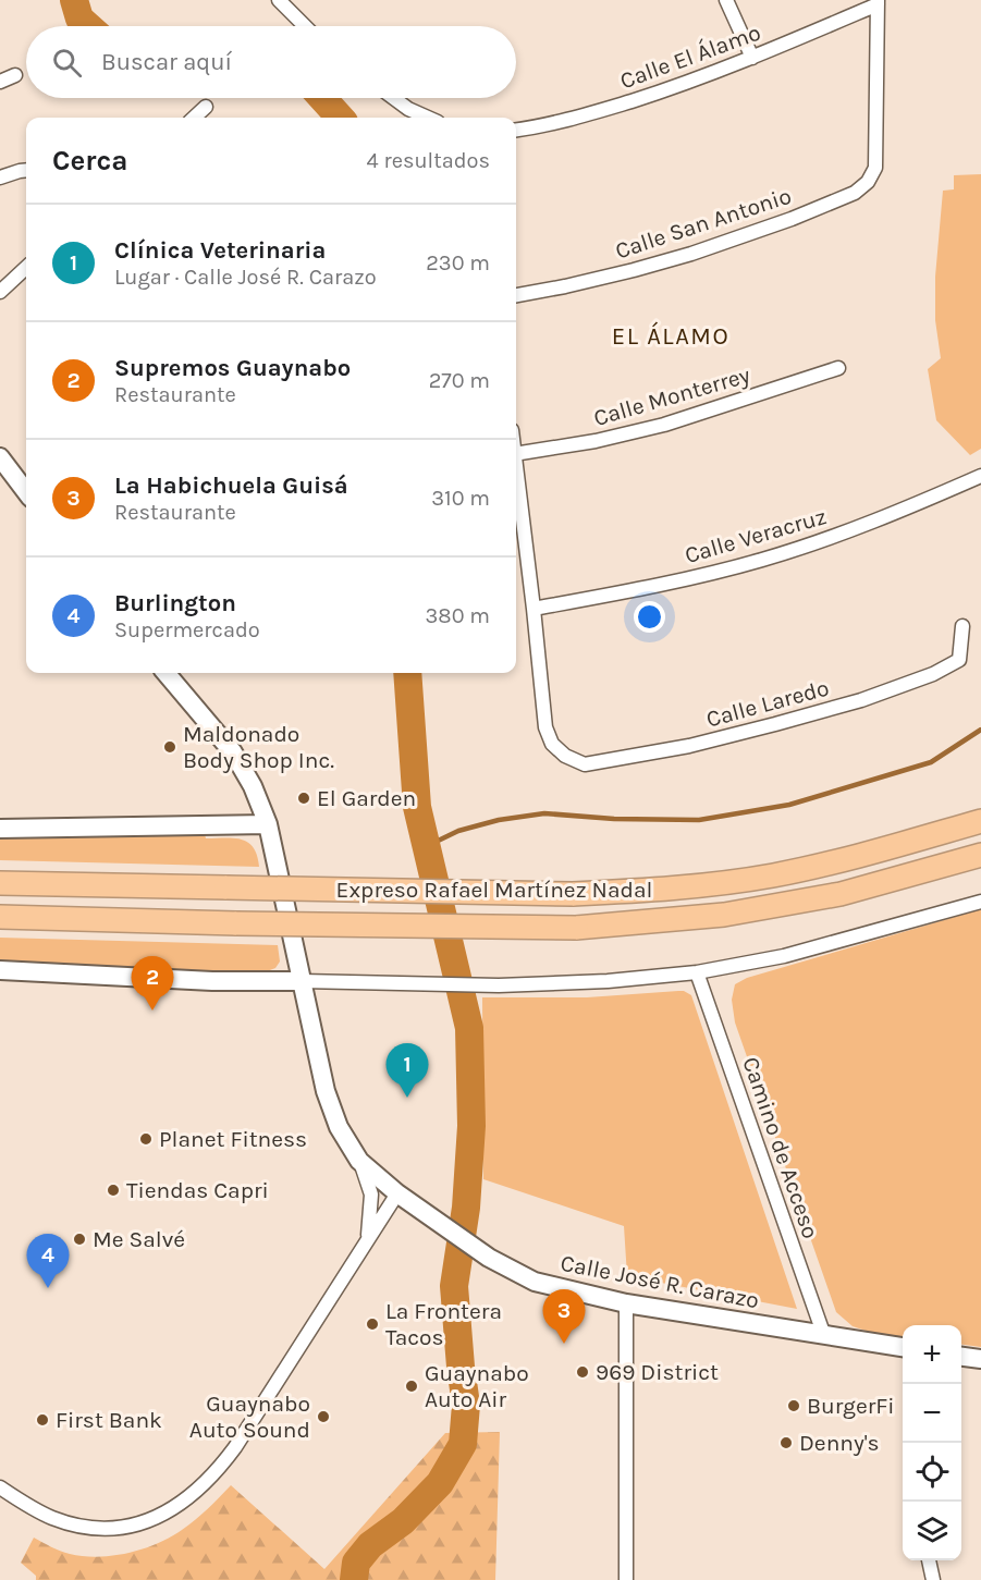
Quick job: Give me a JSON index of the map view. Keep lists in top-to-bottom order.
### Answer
{
  "streets": {
    "highway": ["Expreso Rafael Martínez Nadal"],
    "street": [
      "Calle El Álamo",
      "Calle San Antonio",
      "Calle Monterrey",
      "Calle Veracruz",
      "Calle Laredo",
      "Camino de Acceso",
      "Calle José R. Carazo"
    ]
  },
  "crossings": [
    ["Calle El Álamo", "Calle San Antonio"],
    ["Calle Veracruz", "Calle Laredo"],
    ["Camino de Acceso", "Calle José R. Carazo"]
  ],
  "districts": ["EL ÁLAMO"],
  "places": [
    "Maldonado Body Shop Inc.",
    "El Garden",
    "Planet Fitness",
    "Tiendas Capri",
    "Me Salvé",
    "La Frontera Tacos",
    "969 District",
    "Guaynabo Auto Air",
    "BurgerFi",
    "Guaynabo Auto Sound",
    "First Bank",
    "Denny's"
  ],
  "page": {
    "search": "Buscar aquí",
    "heading": ["Cerca", "4 resultados"],
    "list": [
      {
        "mark": "1",
        "name": "Clínica Veterinaria",
        "note": "Lugar · Calle José R. Carazo",
        "value": "230 m"
      },
      {
        "mark": "2",
        "name": "Supremos Guaynabo",
        "note": "Restaurante",
        "value": "270 m"
      },
      {
        "mark": "3",
        "name": "La Habichuela Guisá",
        "note": "Restaurante",
        "value": "310 m"
      },
      {
        "mark": "4",
        "name": "Burlington",
        "note": "Supermercado",
        "value": "380 m"
      }
    ],
    "pins": [
      "2",
      "1",
      "4",
      "3"
    ],
    "map_buttons": ["+", "−"]
  }
}
